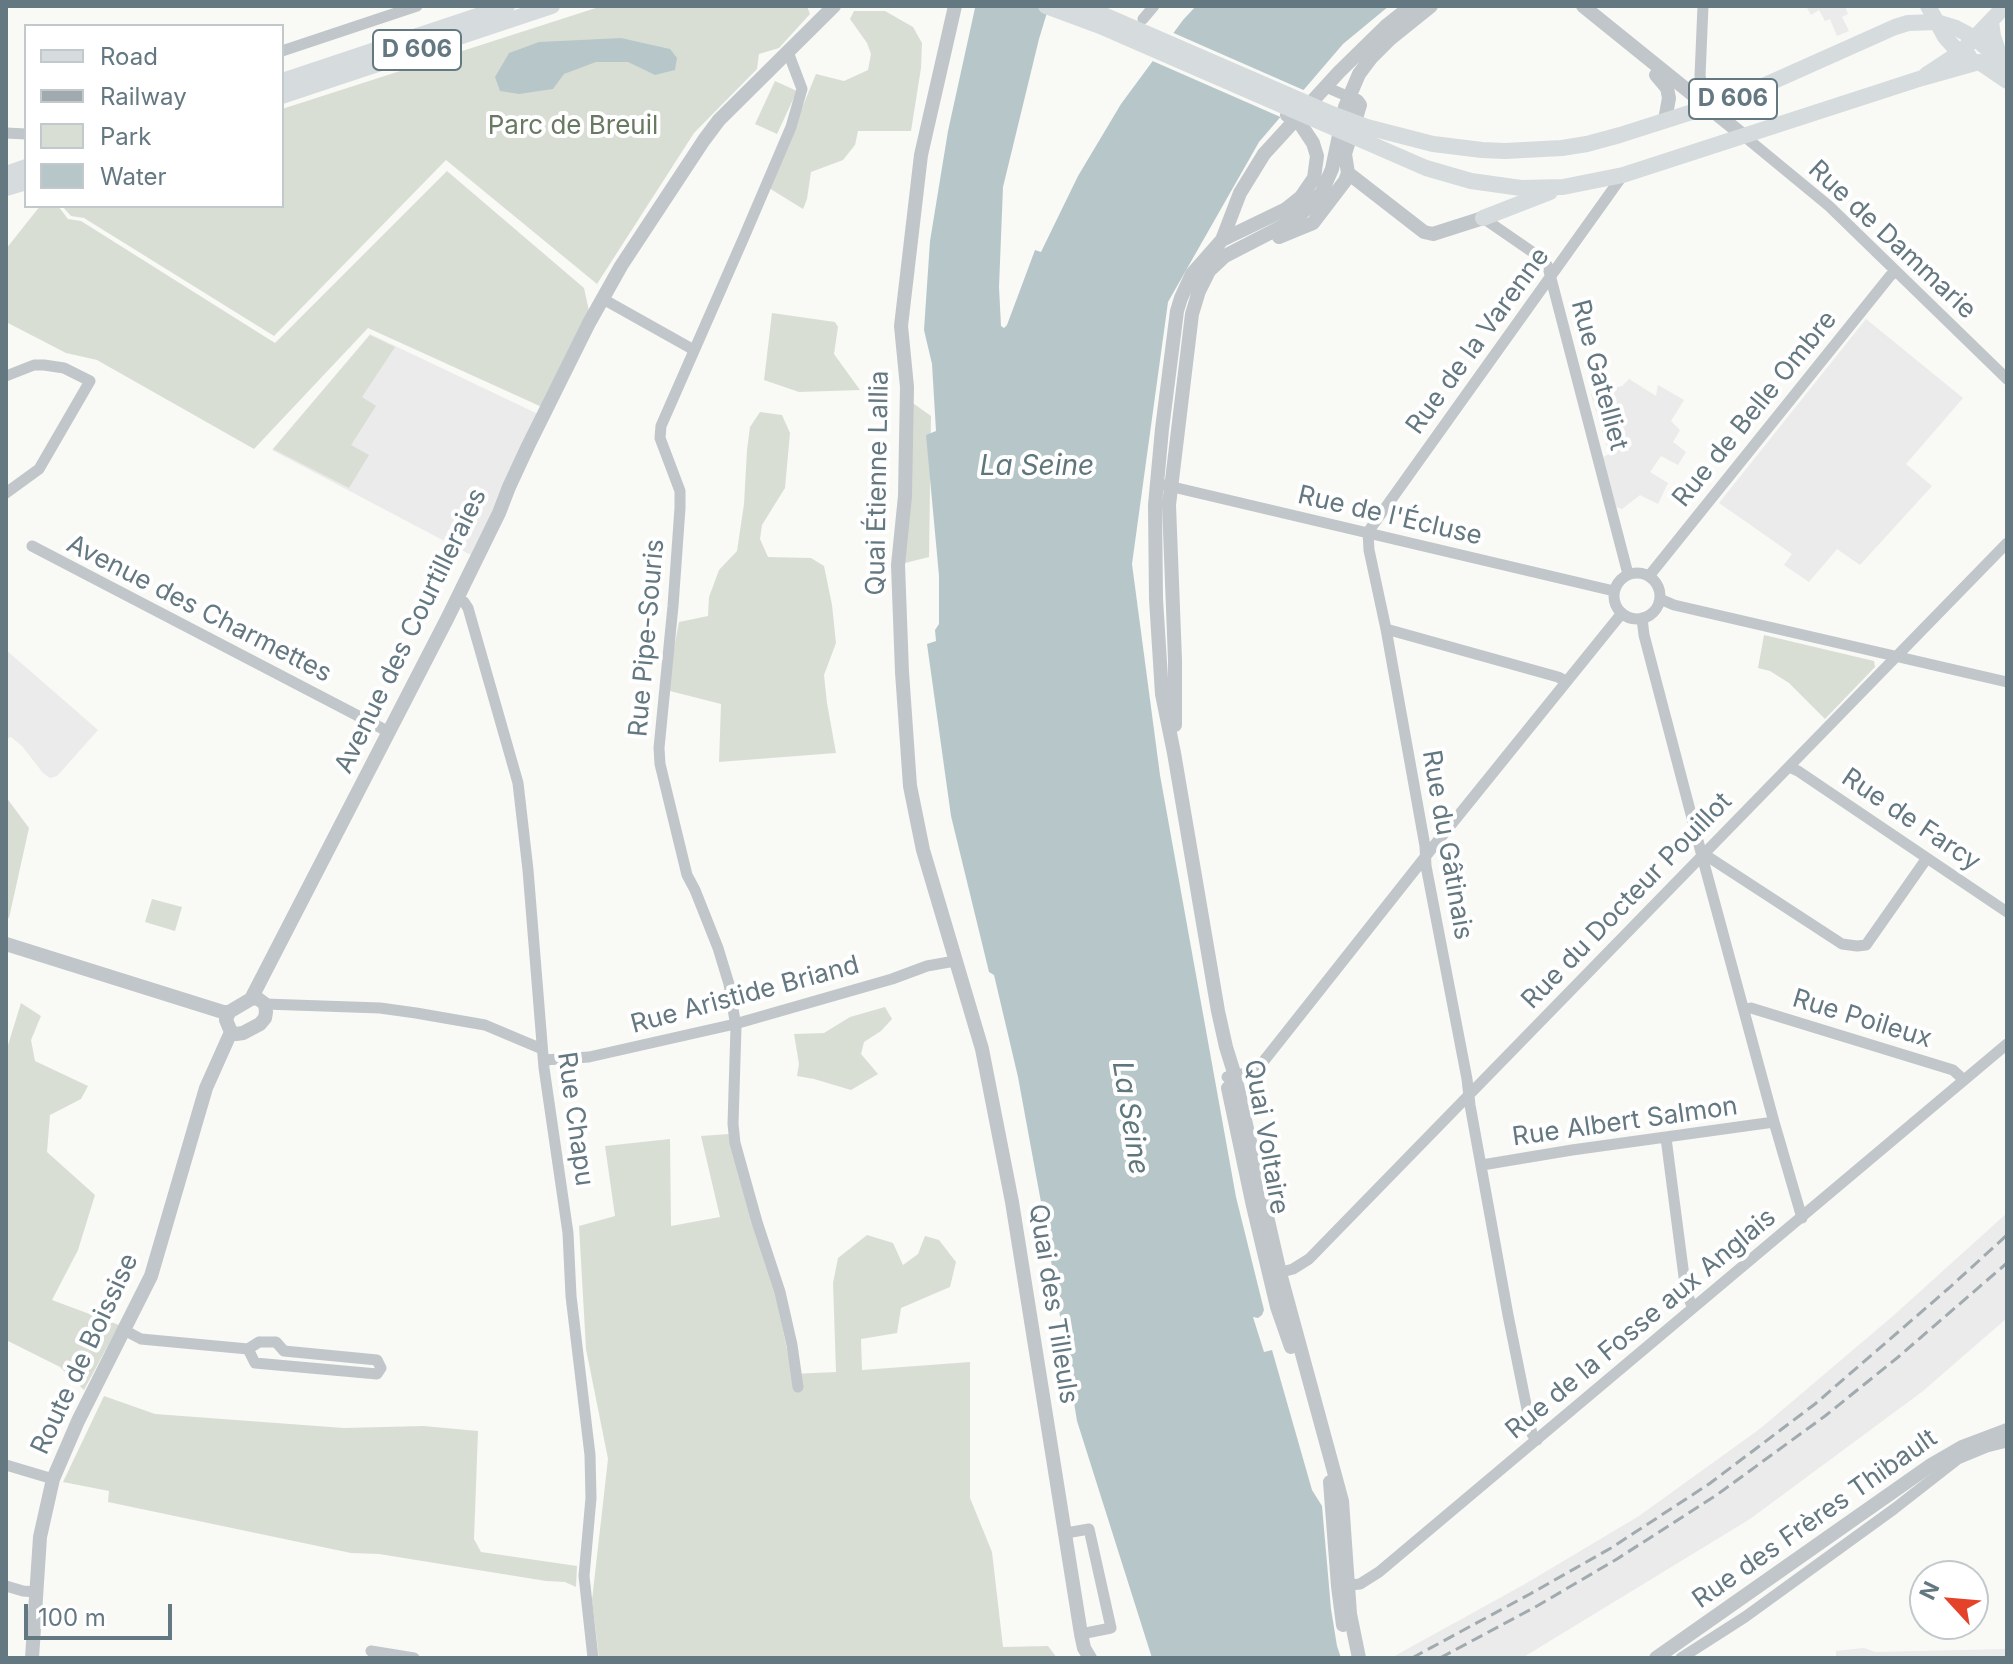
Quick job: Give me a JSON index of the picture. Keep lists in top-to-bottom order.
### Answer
{
  "streets": {
    "main road": ["D 606"],
    "street": [
      "Rue de Dammarie",
      "Rue de la Varenne",
      "Rue Gatelliet",
      "Rue de Belle Ombre",
      "Quai Étienne Lallia",
      "Rue de l'Écluse",
      "Avenue des Charmettes",
      "Avenue des Courtilleraies",
      "Rue Pipe-Souris",
      "Rue de Farcy",
      "Rue du Gâtinais",
      "Rue du Docteur Pouillot",
      "Rue Aristide Briand",
      "Rue Poileux",
      "Rue Chapu",
      "Rue Albert Salmon",
      "Quai Voltaire",
      "Quai des Tilleuls",
      "Rue de la Fosse aux Anglais",
      "Route de Boissise",
      "Rue des Frères Thibault"
    ]
  },
  "crossings": [
    ["D 606", "Rue de Dammarie"],
    ["D 606", "Rue de la Varenne"],
    ["Rue de Dammarie", "Rue de Belle Ombre"],
    ["Rue de la Varenne", "Rue Gatelliet"],
    ["Rue de la Varenne", "Rue de l'Écluse"],
    ["Rue de la Varenne", "Rue du Gâtinais"],
    ["Rue Gatelliet", "Rue de Belle Ombre"],
    ["Rue Gatelliet", "Rue de l'Écluse"],
    ["Rue de Belle Ombre", "Rue de l'Écluse"],
    ["Quai Étienne Lallia", "Rue Aristide Briand"],
    ["Quai Étienne Lallia", "Quai des Tilleuls"],
    ["Rue de l'Écluse", "Rue du Gâtinais"],
    ["Rue de l'Écluse", "Quai Voltaire"],
    ["Avenue des Charmettes", "Avenue des Courtilleraies"],
    ["Avenue des Courtilleraies", "Rue Pipe-Souris"],
    ["Avenue des Courtilleraies", "Rue Aristide Briand"],
    ["Avenue des Courtilleraies", "Rue Chapu"],
    ["Avenue des Courtilleraies", "Route de Boissise"],
    ["Rue Pipe-Souris", "Rue Aristide Briand"],
    ["Rue de Farcy", "Rue du Docteur Pouillot"],
    ["Rue du Gâtinais", "Rue du Docteur Pouillot"],
    ["Rue du Gâtinais", "Rue Albert Salmon"],
    ["Rue du Gâtinais", "Rue de la Fosse aux Anglais"],
    ["Rue du Docteur Pouillot", "Quai Voltaire"],
    ["Rue Aristide Briand", "Rue Chapu"],
    ["Rue Aristide Briand", "Quai des Tilleuls"],
    ["Rue Poileux", "Rue de la Fosse aux Anglais"],
    ["Quai Voltaire", "Rue de la Fosse aux Anglais"]
  ],
  "water": ["La Seine"],
  "parks": ["Parc de Breuil"],
  "legend": [
    "Road",
    "Railway",
    "Park",
    "Water"
  ],
  "scale_bar": "100 m",
  "north": "top left"
}
